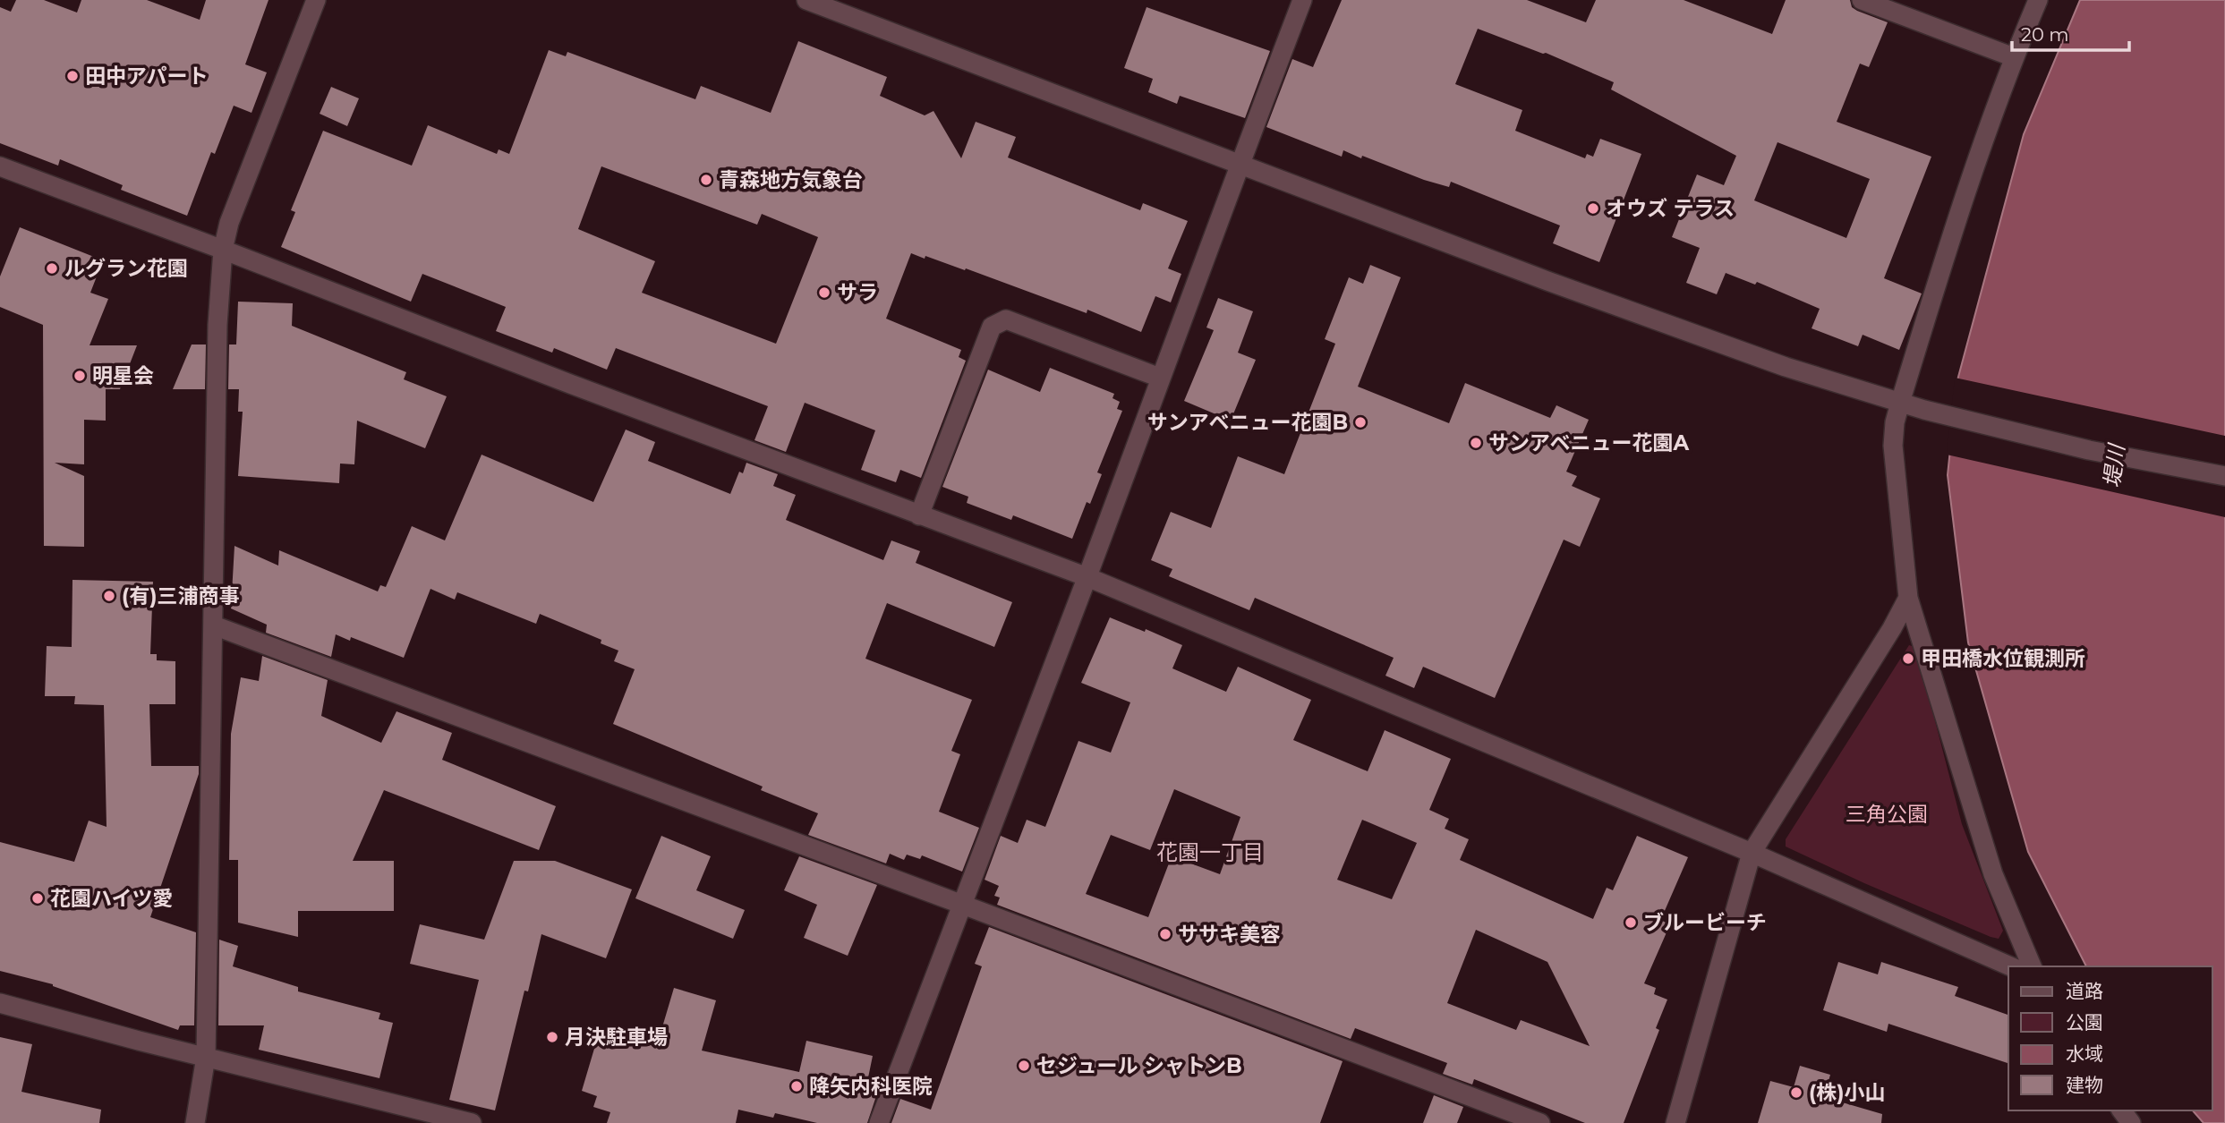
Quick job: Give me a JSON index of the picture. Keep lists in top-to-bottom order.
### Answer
{
  "districts": ["花園一丁目"],
  "water": ["堤川"],
  "parks": ["三角公園"],
  "places": [
    "田中アパート",
    "青森地方気象台",
    "オウズ テラス",
    "ルグラン花園",
    "サラ",
    "明星会",
    "サンアベニュー花園B",
    "サンアベニュー花園A",
    "(有)三浦商事",
    "甲田橋水位観測所",
    "花園ハイツ愛",
    "ブルービーチ",
    "ササキ美容",
    "月決駐車場",
    "セジュール シャトンB",
    "降矢内科医院",
    "(株)小山"
  ],
  "legend": [
    "道路",
    "公園",
    "水域",
    "建物"
  ],
  "scale_bar": "20 m"
}
